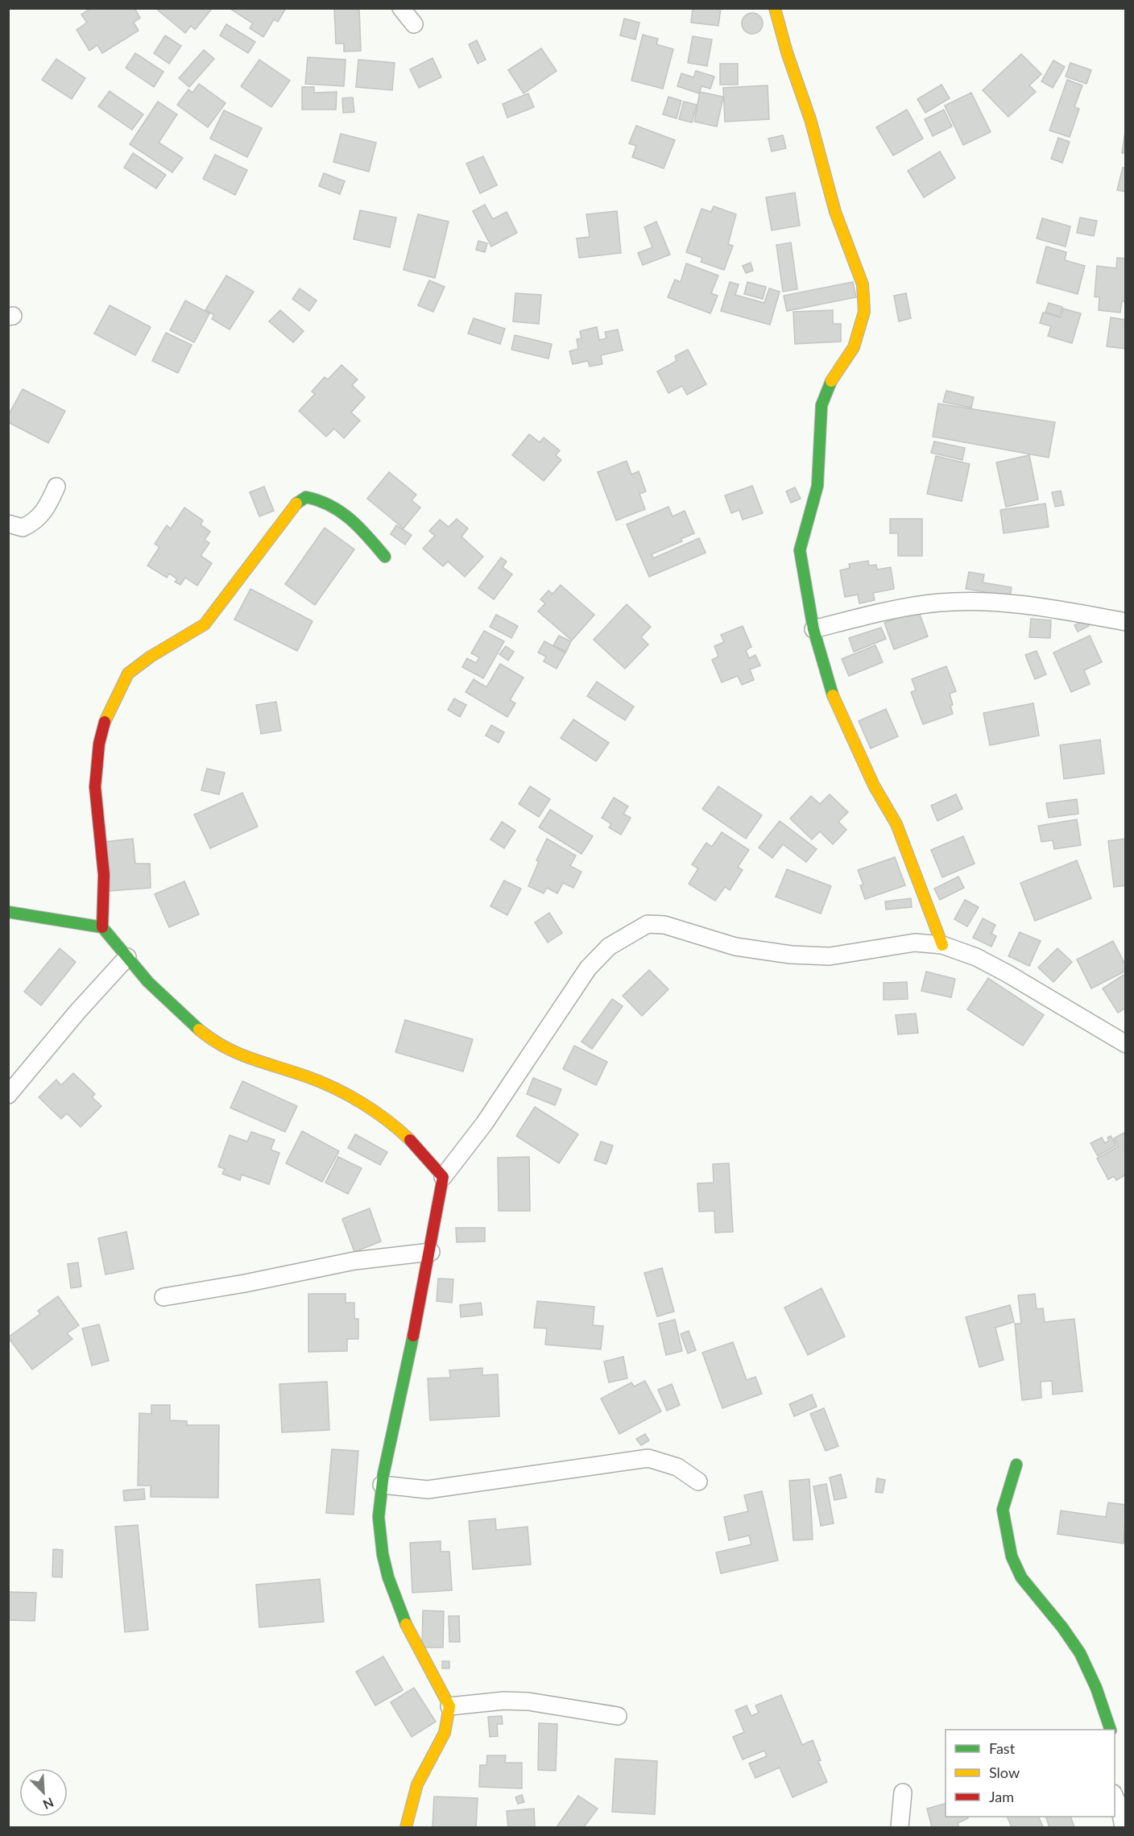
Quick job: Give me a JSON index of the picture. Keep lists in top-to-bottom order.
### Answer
{
  "legend": ["Fast", "Slow", "Jam"],
  "north": "bottom right"
}
